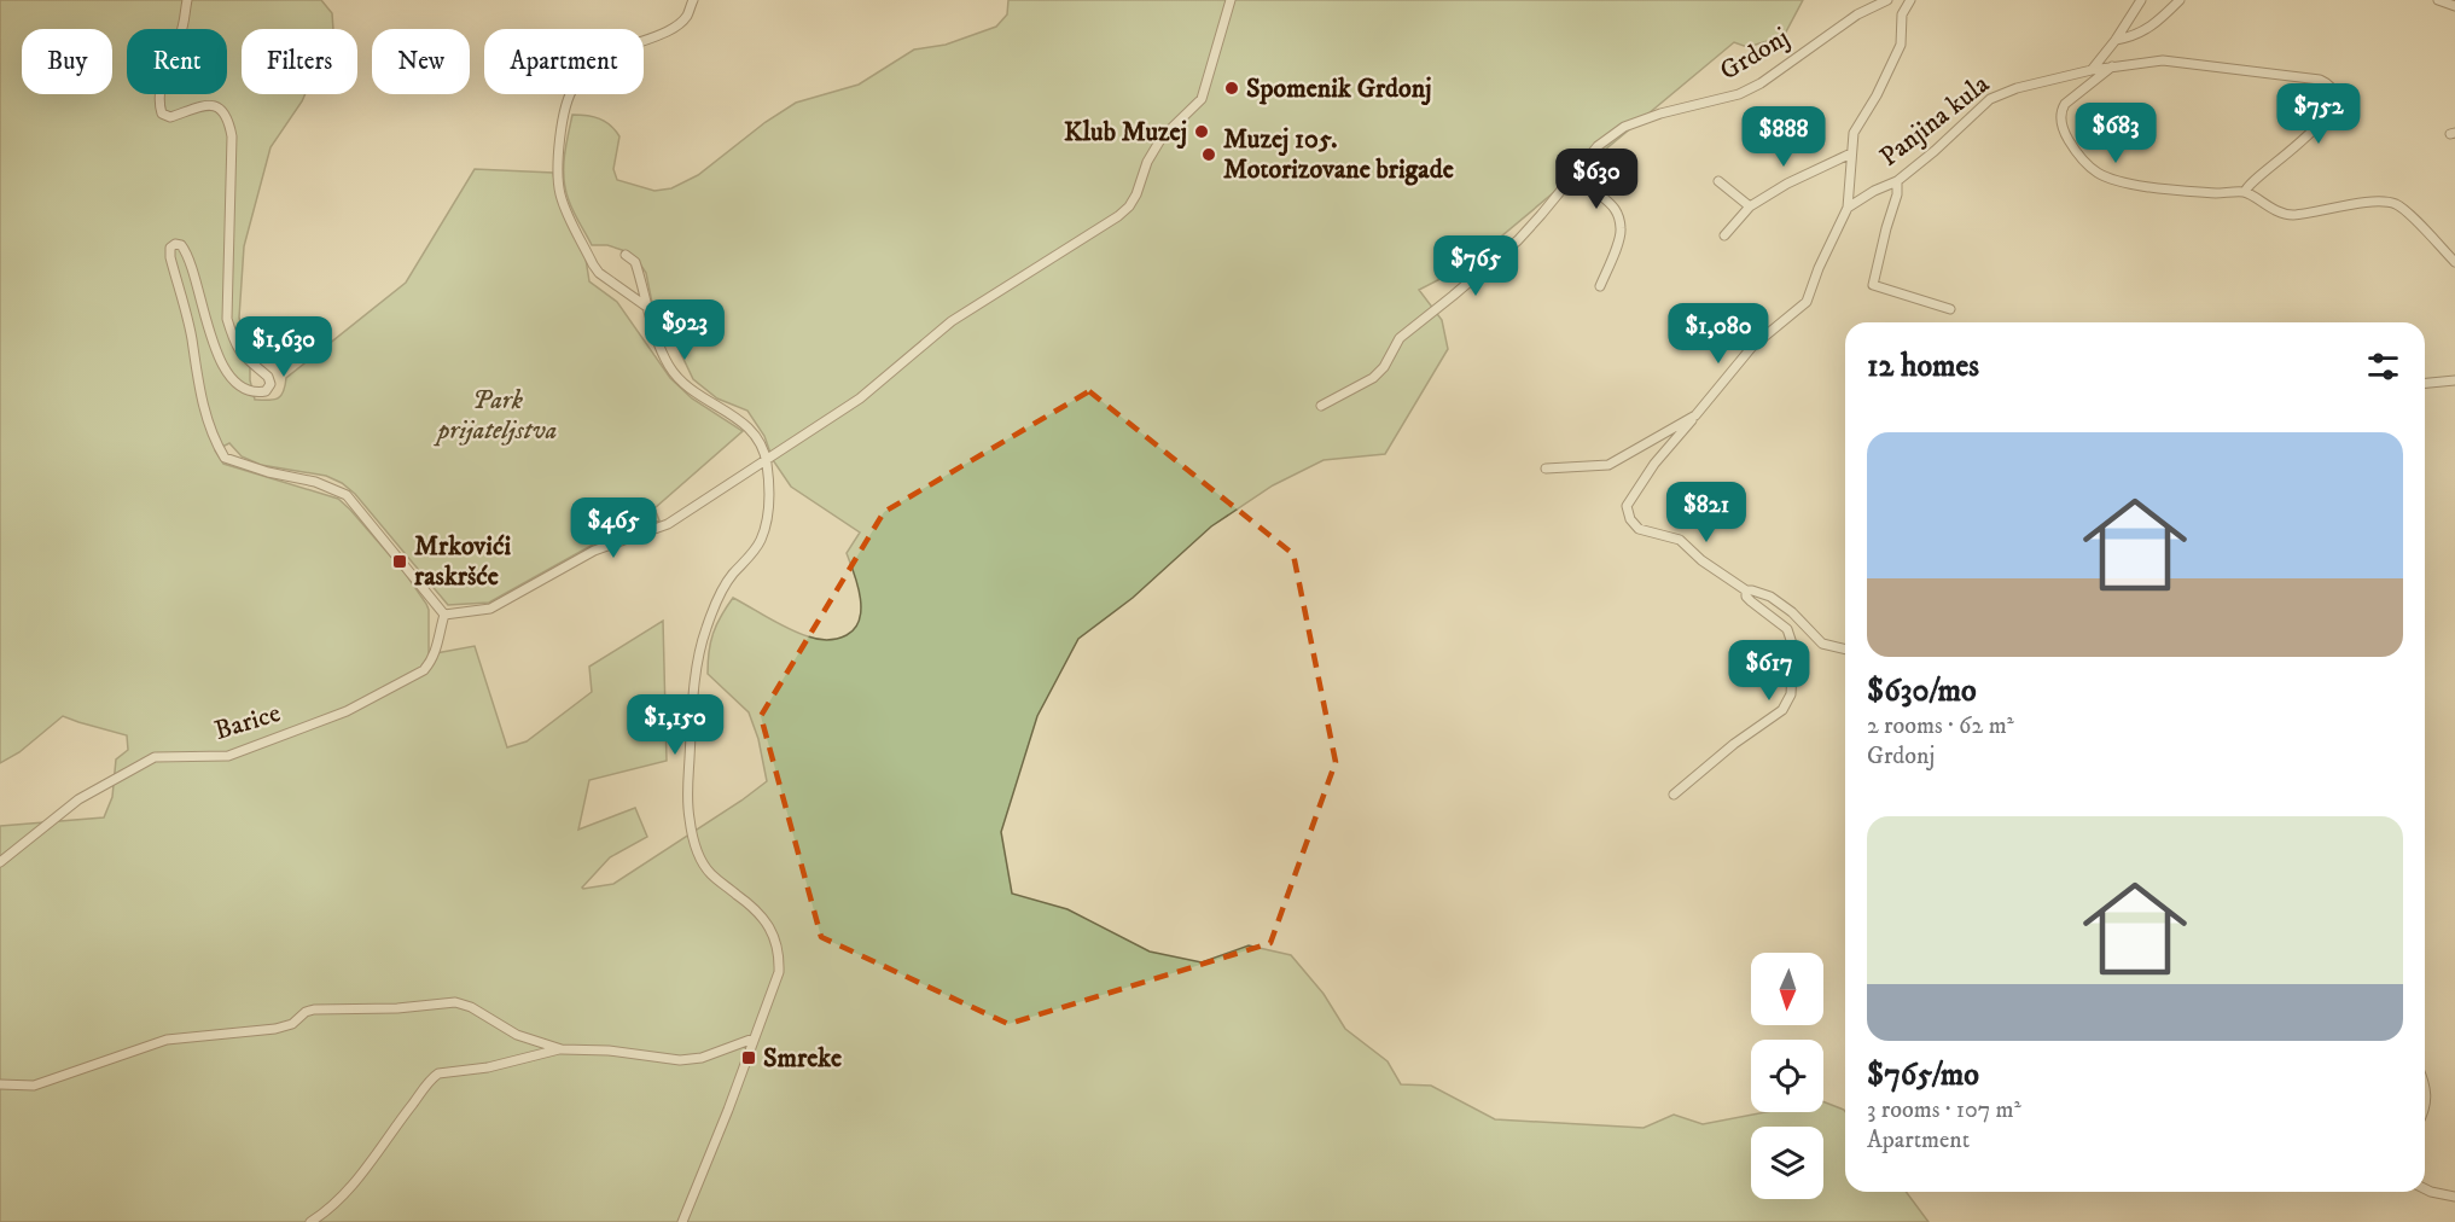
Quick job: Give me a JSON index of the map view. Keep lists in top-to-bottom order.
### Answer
{
  "streets": {
    "street": ["Grdonj", "Panjina kula", "Barice"]
  },
  "parks": ["Park prijateljstva"],
  "places": {
    "other": ["Spomenik Grdonj", "Klub Muzej", "Muzej 105. Motorizovane brigade"],
    "transit": ["Mrkovići raskršće", "Smreke"]
  },
  "north": "bottom",
  "page": {
    "chip": [
      "Buy",
      "Rent",
      "Filters",
      "New",
      "Apartment"
    ],
    "price": [
      "$752",
      "$683",
      "$888",
      "$630",
      "$765",
      "$923",
      "$1,080",
      "$1,630",
      "$821",
      "$465",
      "$617",
      "$1,150"
    ],
    "heading": "12 homes",
    "list": [
      {
        "name": "$630/mo",
        "note": "2 rooms · 62 m² · Grdonj"
      },
      {
        "name": "$765/mo",
        "note": "3 rooms · 107 m² · Apartment"
      }
    ]
  }
}
